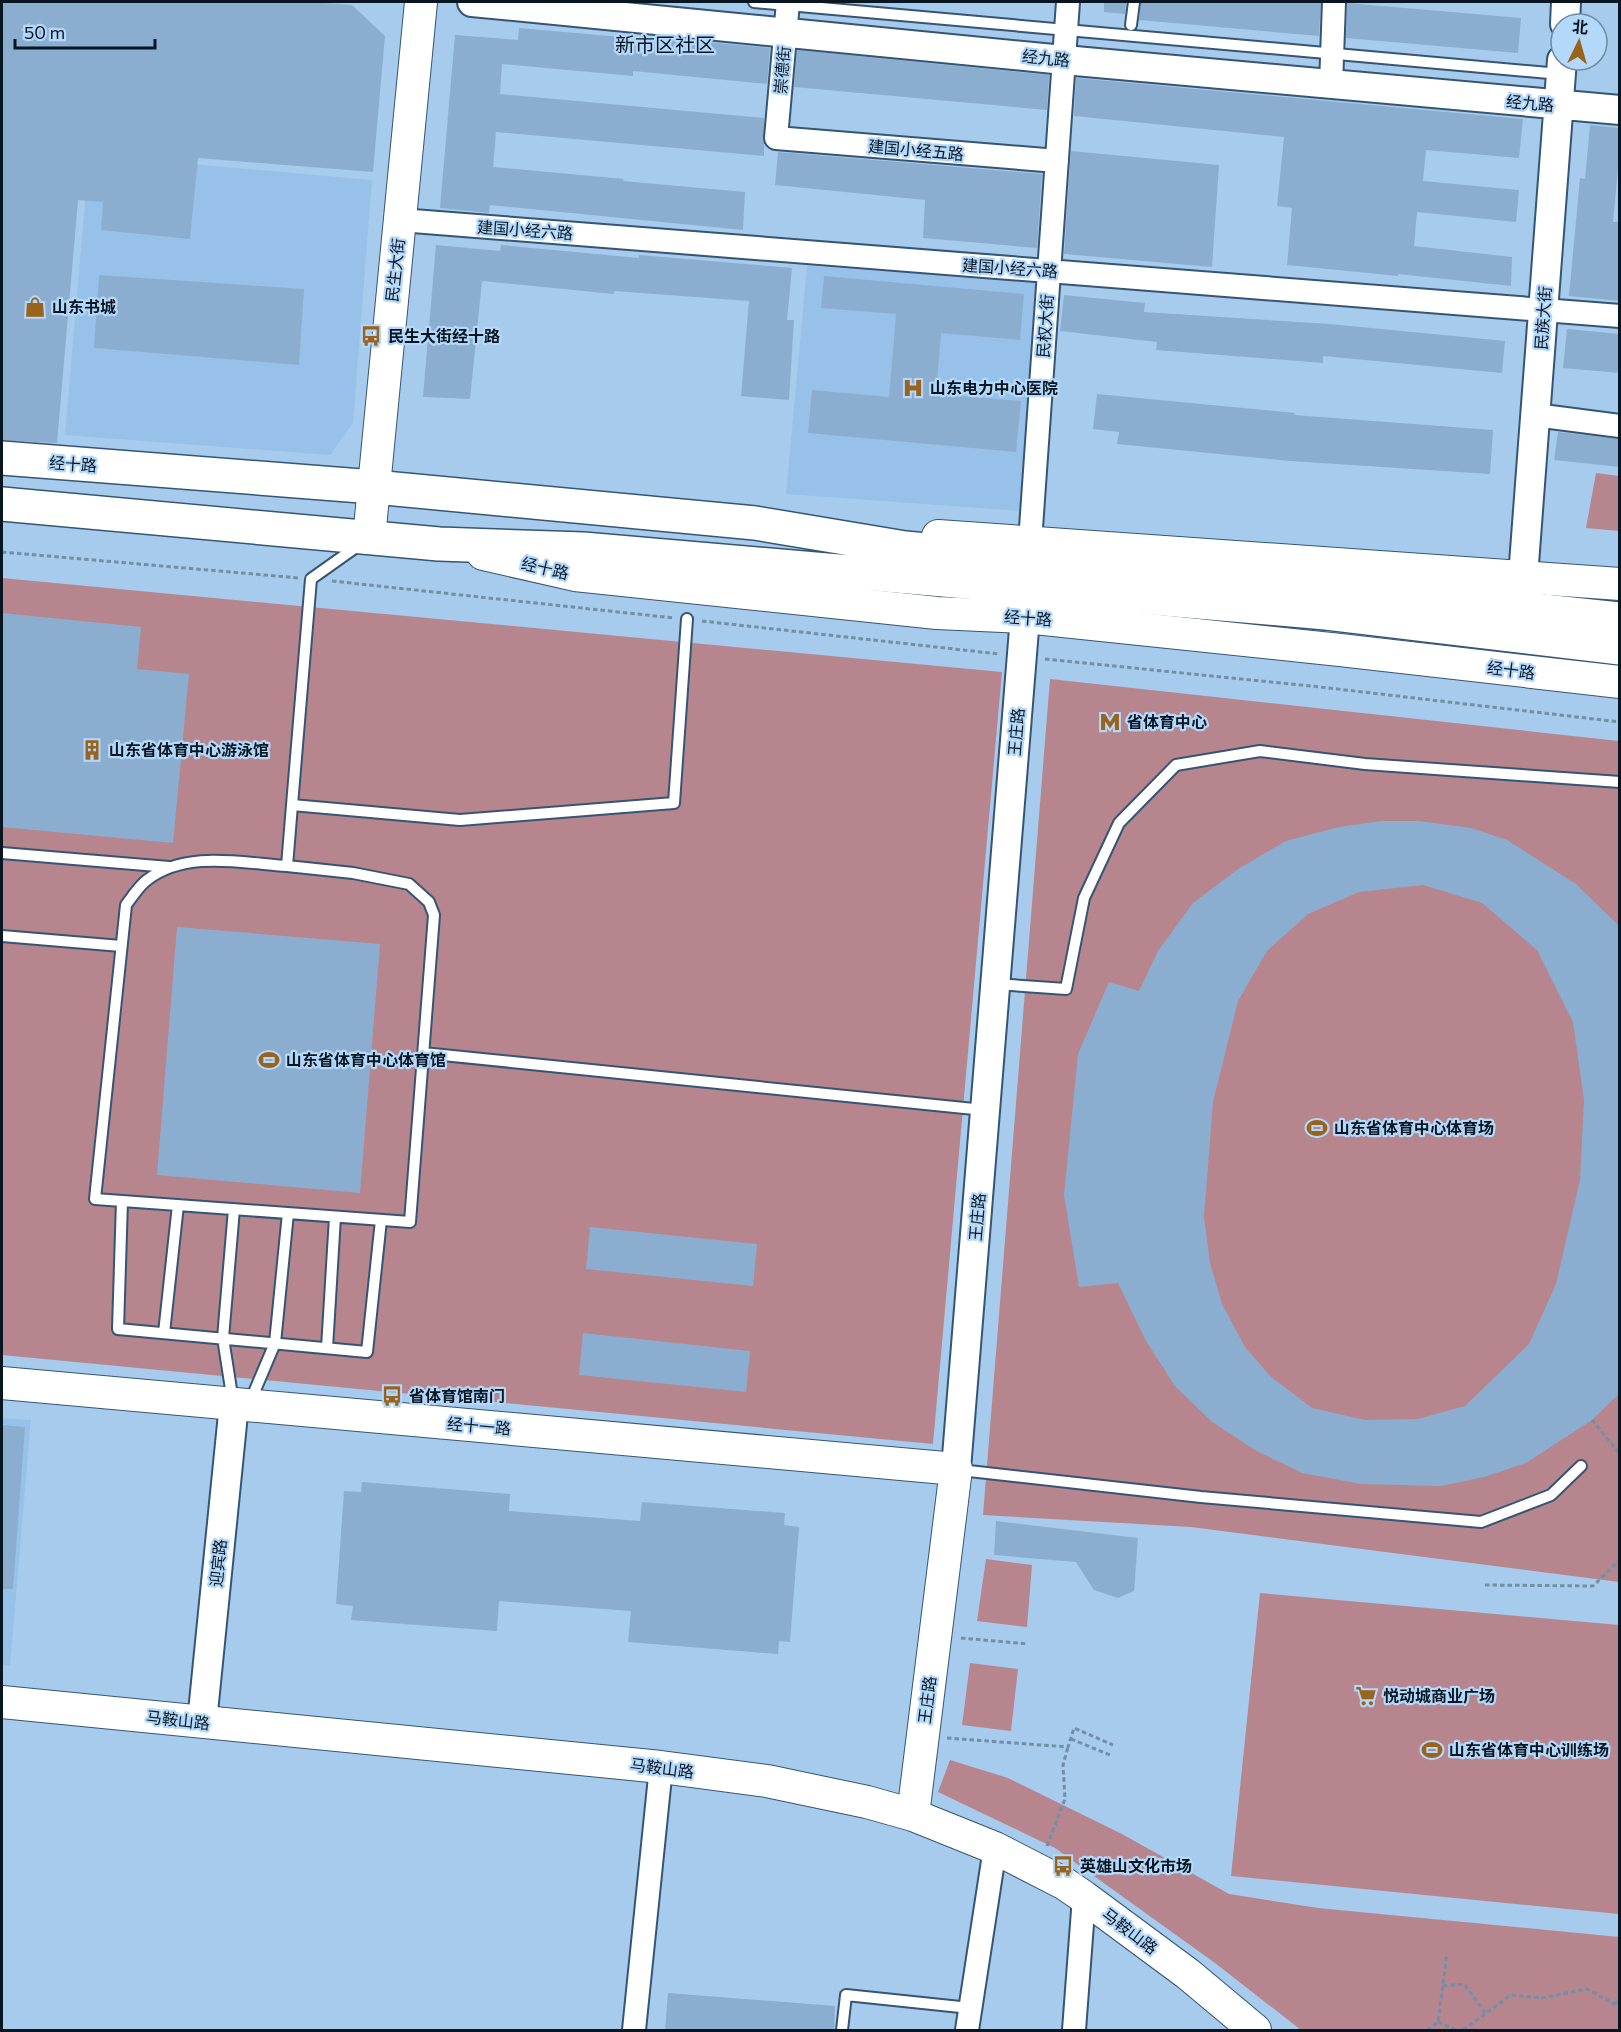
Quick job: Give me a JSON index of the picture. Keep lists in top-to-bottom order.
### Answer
{
  "streets": {
    "highway": ["经十路"],
    "main road": [
      "民生大街",
      "王庄路",
      "经十一路",
      "马鞍山路"
    ],
    "street": [
      "经九路",
      "崇德街",
      "建国小经五路",
      "建国小经六路",
      "民族大街",
      "民权大街",
      "迎宾路"
    ]
  },
  "crossings": [
    ["经九路", "崇德街"],
    ["经九路", "民族大街"],
    ["经九路", "民权大街"],
    ["崇德街", "建国小经五路"],
    ["建国小经五路", "民权大街"],
    ["建国小经六路", "民生大街"],
    ["建国小经六路", "民族大街"],
    ["建国小经六路", "民权大街"],
    ["民生大街", "经十路"],
    ["民族大街", "经十路"],
    ["民权大街", "经十路"],
    ["经十路", "王庄路"],
    ["王庄路", "经十一路"],
    ["王庄路", "马鞍山路"],
    ["经十一路", "迎宾路"],
    ["迎宾路", "马鞍山路"]
  ],
  "districts": ["新市区社区"],
  "places": {
    "shop": ["山东书城"],
    "bus stop": ["民生大街经十路", "省体育馆南门", "英雄山文化市场"],
    "hospital": ["山东电力中心医院"],
    "metro station": ["省体育中心"],
    "building": ["山东省体育中心游泳馆"],
    "sports": ["山东省体育中心体育馆", "山东省体育中心体育场", "山东省体育中心训练场"],
    "supermarket": ["悦动城商业广场"]
  },
  "scale_bar": "50 m",
  "north": "top"
}
